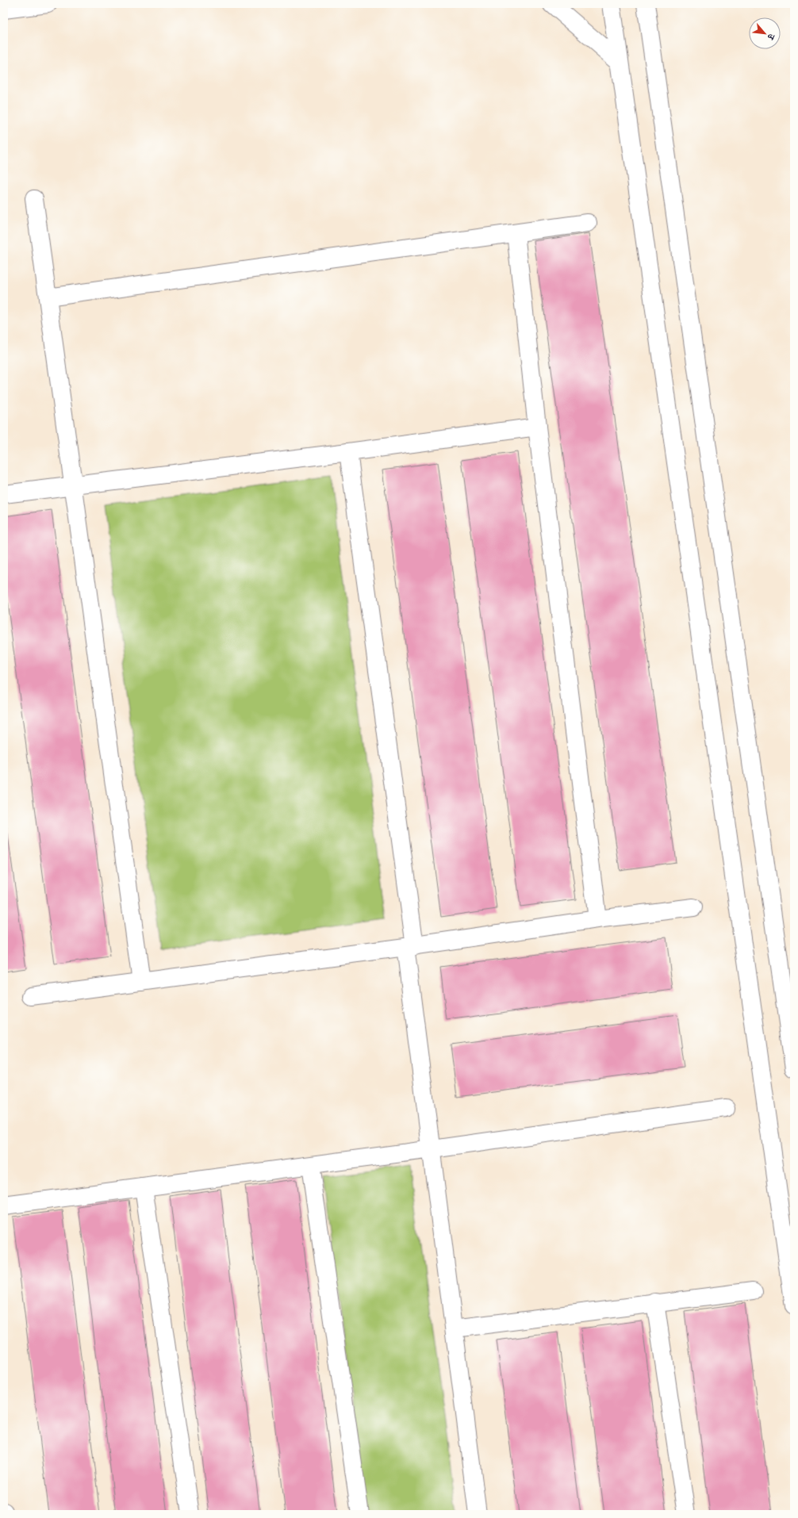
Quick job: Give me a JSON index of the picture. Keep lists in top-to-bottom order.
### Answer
{
  "north": "bottom right"
}
